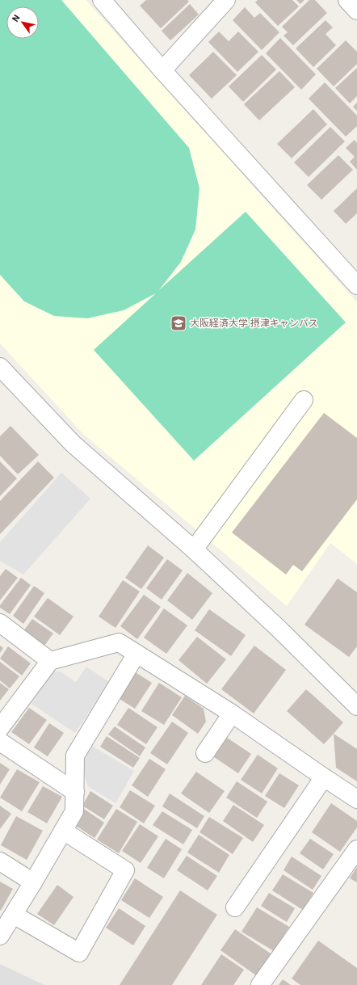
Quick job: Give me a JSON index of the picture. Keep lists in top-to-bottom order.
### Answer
{
  "places": {
    "school or university": ["大阪経済大学 摂津キャンパス"]
  },
  "north": "top left"
}
